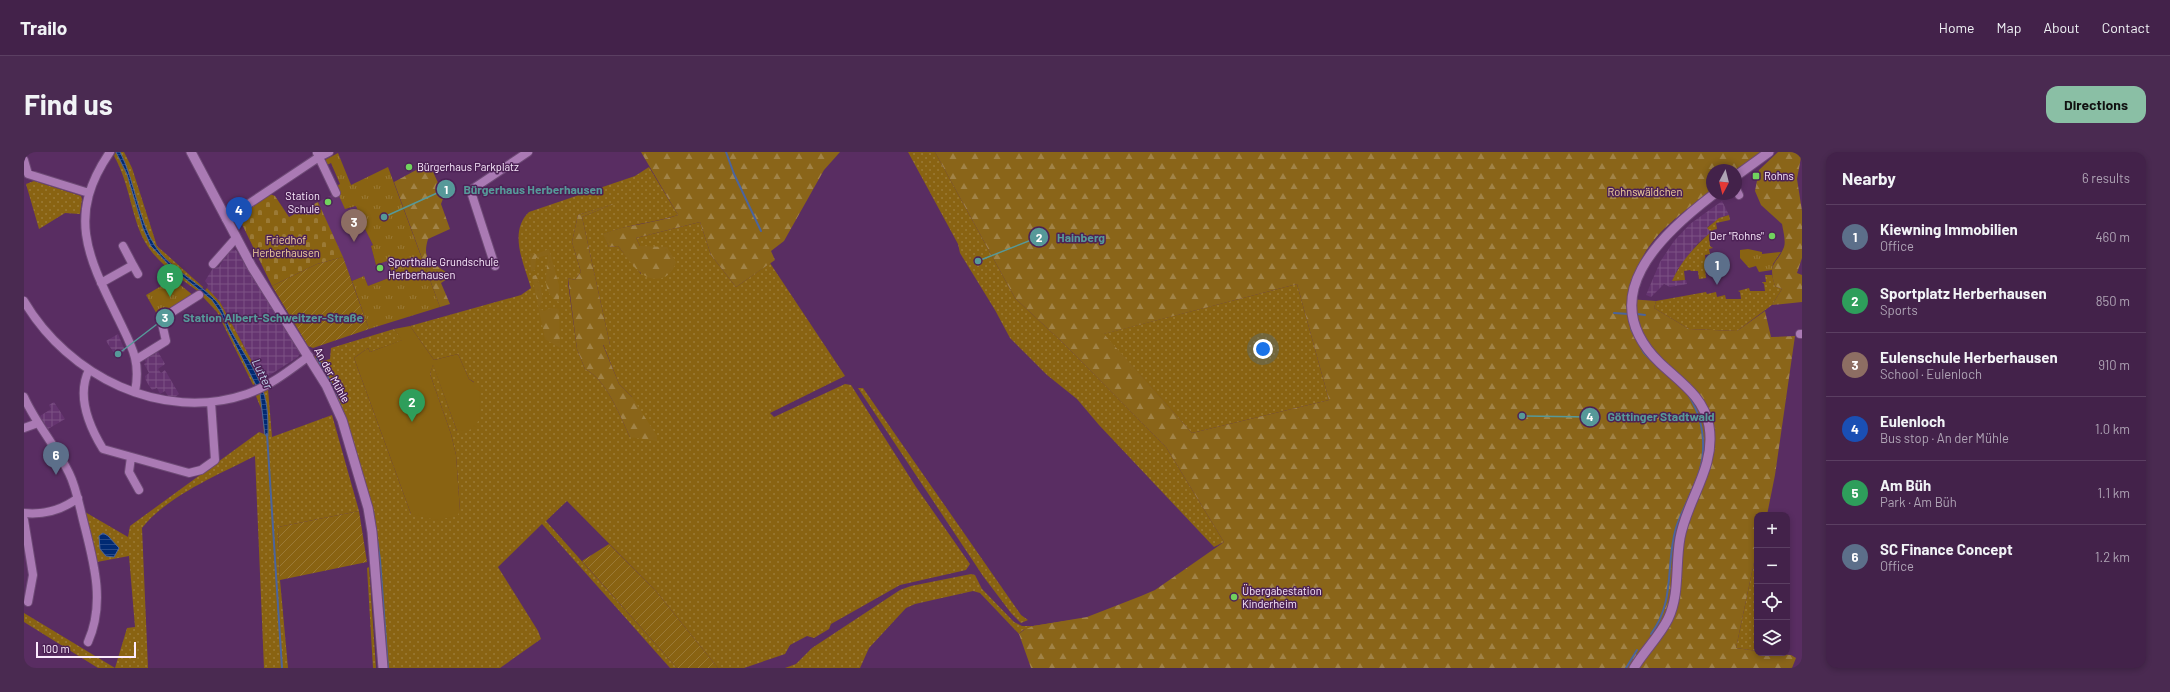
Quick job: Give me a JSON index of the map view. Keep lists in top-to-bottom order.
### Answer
{
  "streets": {
    "street": ["An der Mühle"]
  },
  "water": ["Lutter"],
  "parks": ["Rohnswäldchen", "Friedhof Herberhausen"],
  "places": {
    "other": [
      "Bürgerhaus Parkplatz",
      "Station Schule",
      "Bürgerhaus Herberhausen",
      "Der \"Rohns\"",
      "Hainberg",
      "Sporthalle Grundschule Herberhausen",
      "Station Albert-Schweitzer-Straße",
      "Göttinger Stadtwald",
      "Übergabestation Kinderheim"
    ],
    "transit": ["Rohns"]
  },
  "scale_bar": "100 m",
  "north": "bottom",
  "page": {
    "header": "Trailo",
    "nav": [
      "Home",
      "Map",
      "About",
      "Contact"
    ],
    "buttons": "Directions",
    "title": "Find us",
    "heading": ["Nearby", "6 results"],
    "pins": [
      "4",
      "3",
      "1",
      "5",
      "2",
      "6"
    ],
    "list": [
      {
        "mark": "1",
        "name": "Kiewning Immobilien",
        "note": "Office",
        "value": "460 m"
      },
      {
        "mark": "2",
        "name": "Sportplatz Herberhausen",
        "note": "Sports",
        "value": "850 m"
      },
      {
        "mark": "3",
        "name": "Eulenschule Herberhausen",
        "note": "School · Eulenloch",
        "value": "910 m"
      },
      {
        "mark": "4",
        "name": "Eulenloch",
        "note": "Bus stop · An der Mühle",
        "value": "1.0 km"
      },
      {
        "mark": "5",
        "name": "Am Büh",
        "note": "Park · Am Büh",
        "value": "1.1 km"
      },
      {
        "mark": "6",
        "name": "SC Finance Concept",
        "note": "Office",
        "value": "1.2 km"
      }
    ],
    "map_buttons": ["+", "−"],
    "scale": "100 m"
  }
}
